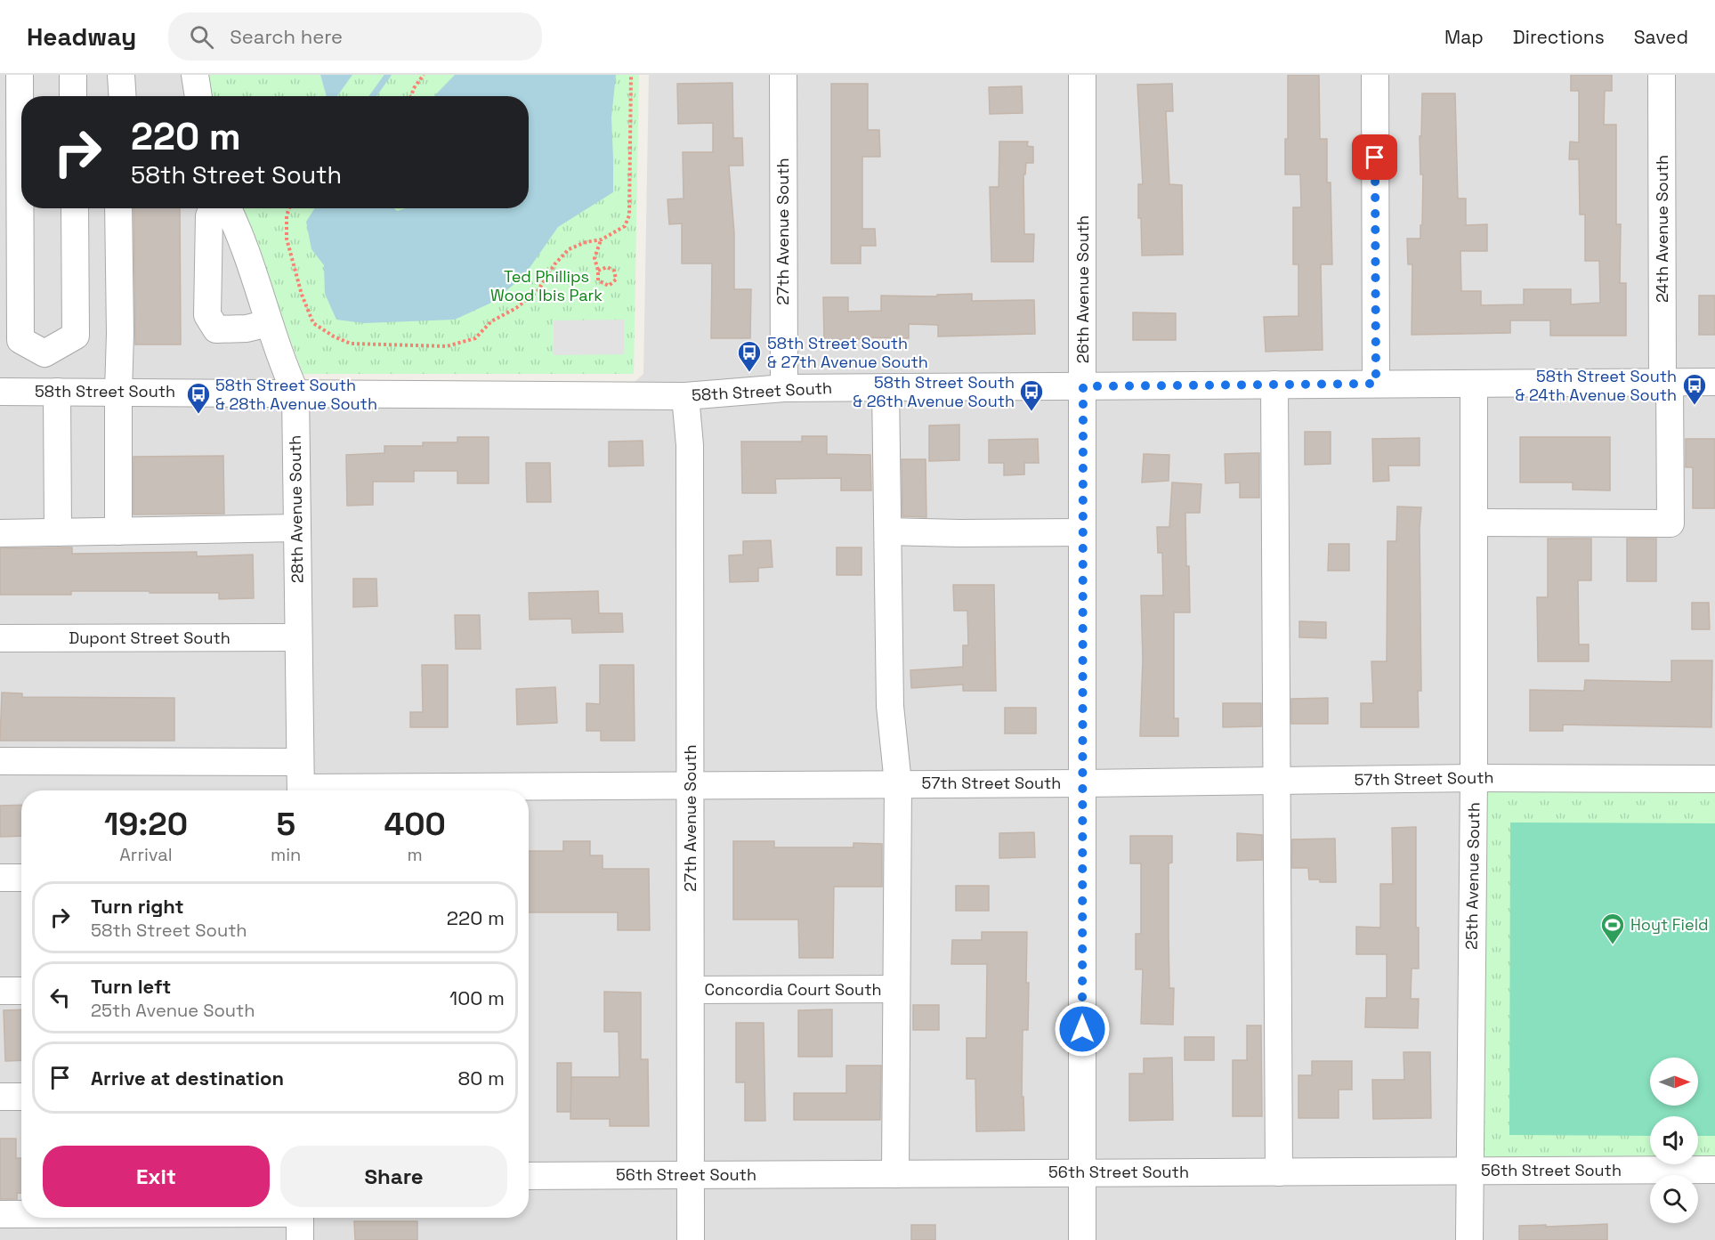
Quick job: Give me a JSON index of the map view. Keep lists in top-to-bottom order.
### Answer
{
  "streets": {
    "street": [
      "24th Avenue South",
      "27th Avenue South",
      "26th Avenue South",
      "58th Street South",
      "28th Avenue South",
      "Dupont Street South",
      "57th Street South",
      "25th Avenue South",
      "Concordia Court South",
      "56th Street South"
    ]
  },
  "crossings": [
    ["24th Avenue South", "58th Street South"],
    ["24th Avenue South", "25th Avenue South"],
    ["27th Avenue South", "58th Street South"],
    ["27th Avenue South", "57th Street South"],
    ["27th Avenue South", "Concordia Court South"],
    ["27th Avenue South", "56th Street South"],
    ["26th Avenue South", "58th Street South"],
    ["26th Avenue South", "57th Street South"],
    ["26th Avenue South", "56th Street South"],
    ["58th Street South", "28th Avenue South"],
    ["58th Street South", "25th Avenue South"],
    ["28th Avenue South", "Dupont Street South"],
    ["28th Avenue South", "57th Street South"],
    ["57th Street South", "25th Avenue South"],
    ["25th Avenue South", "56th Street South"]
  ],
  "parks": ["Ted Phillips Wood Ibis Park"],
  "places": {
    "bus stop": [
      "58th Street South & 27th Avenue South",
      "58th Street South & 24th Avenue South",
      "58th Street South & 26th Avenue South",
      "58th Street South & 28th Avenue South"
    ],
    "sports": ["Hoyt Field"]
  },
  "north": "right",
  "page": {
    "header": "Headway",
    "search": "Search here",
    "nav": ["Map", "Directions", "Saved"],
    "turn": ["220 m", "58th Street South"],
    "eta": [
      "19:20",
      "Arrival",
      "5",
      "min",
      "400",
      "m"
    ],
    "list": [
      {
        "name": "Turn right",
        "note": "58th Street South",
        "value": "220 m"
      },
      {
        "name": "Turn left",
        "note": "25th Avenue South",
        "value": "100 m"
      },
      {
        "name": "Arrive at destination",
        "value": "80 m"
      }
    ],
    "buttons": ["Exit", "Share"]
  }
}
